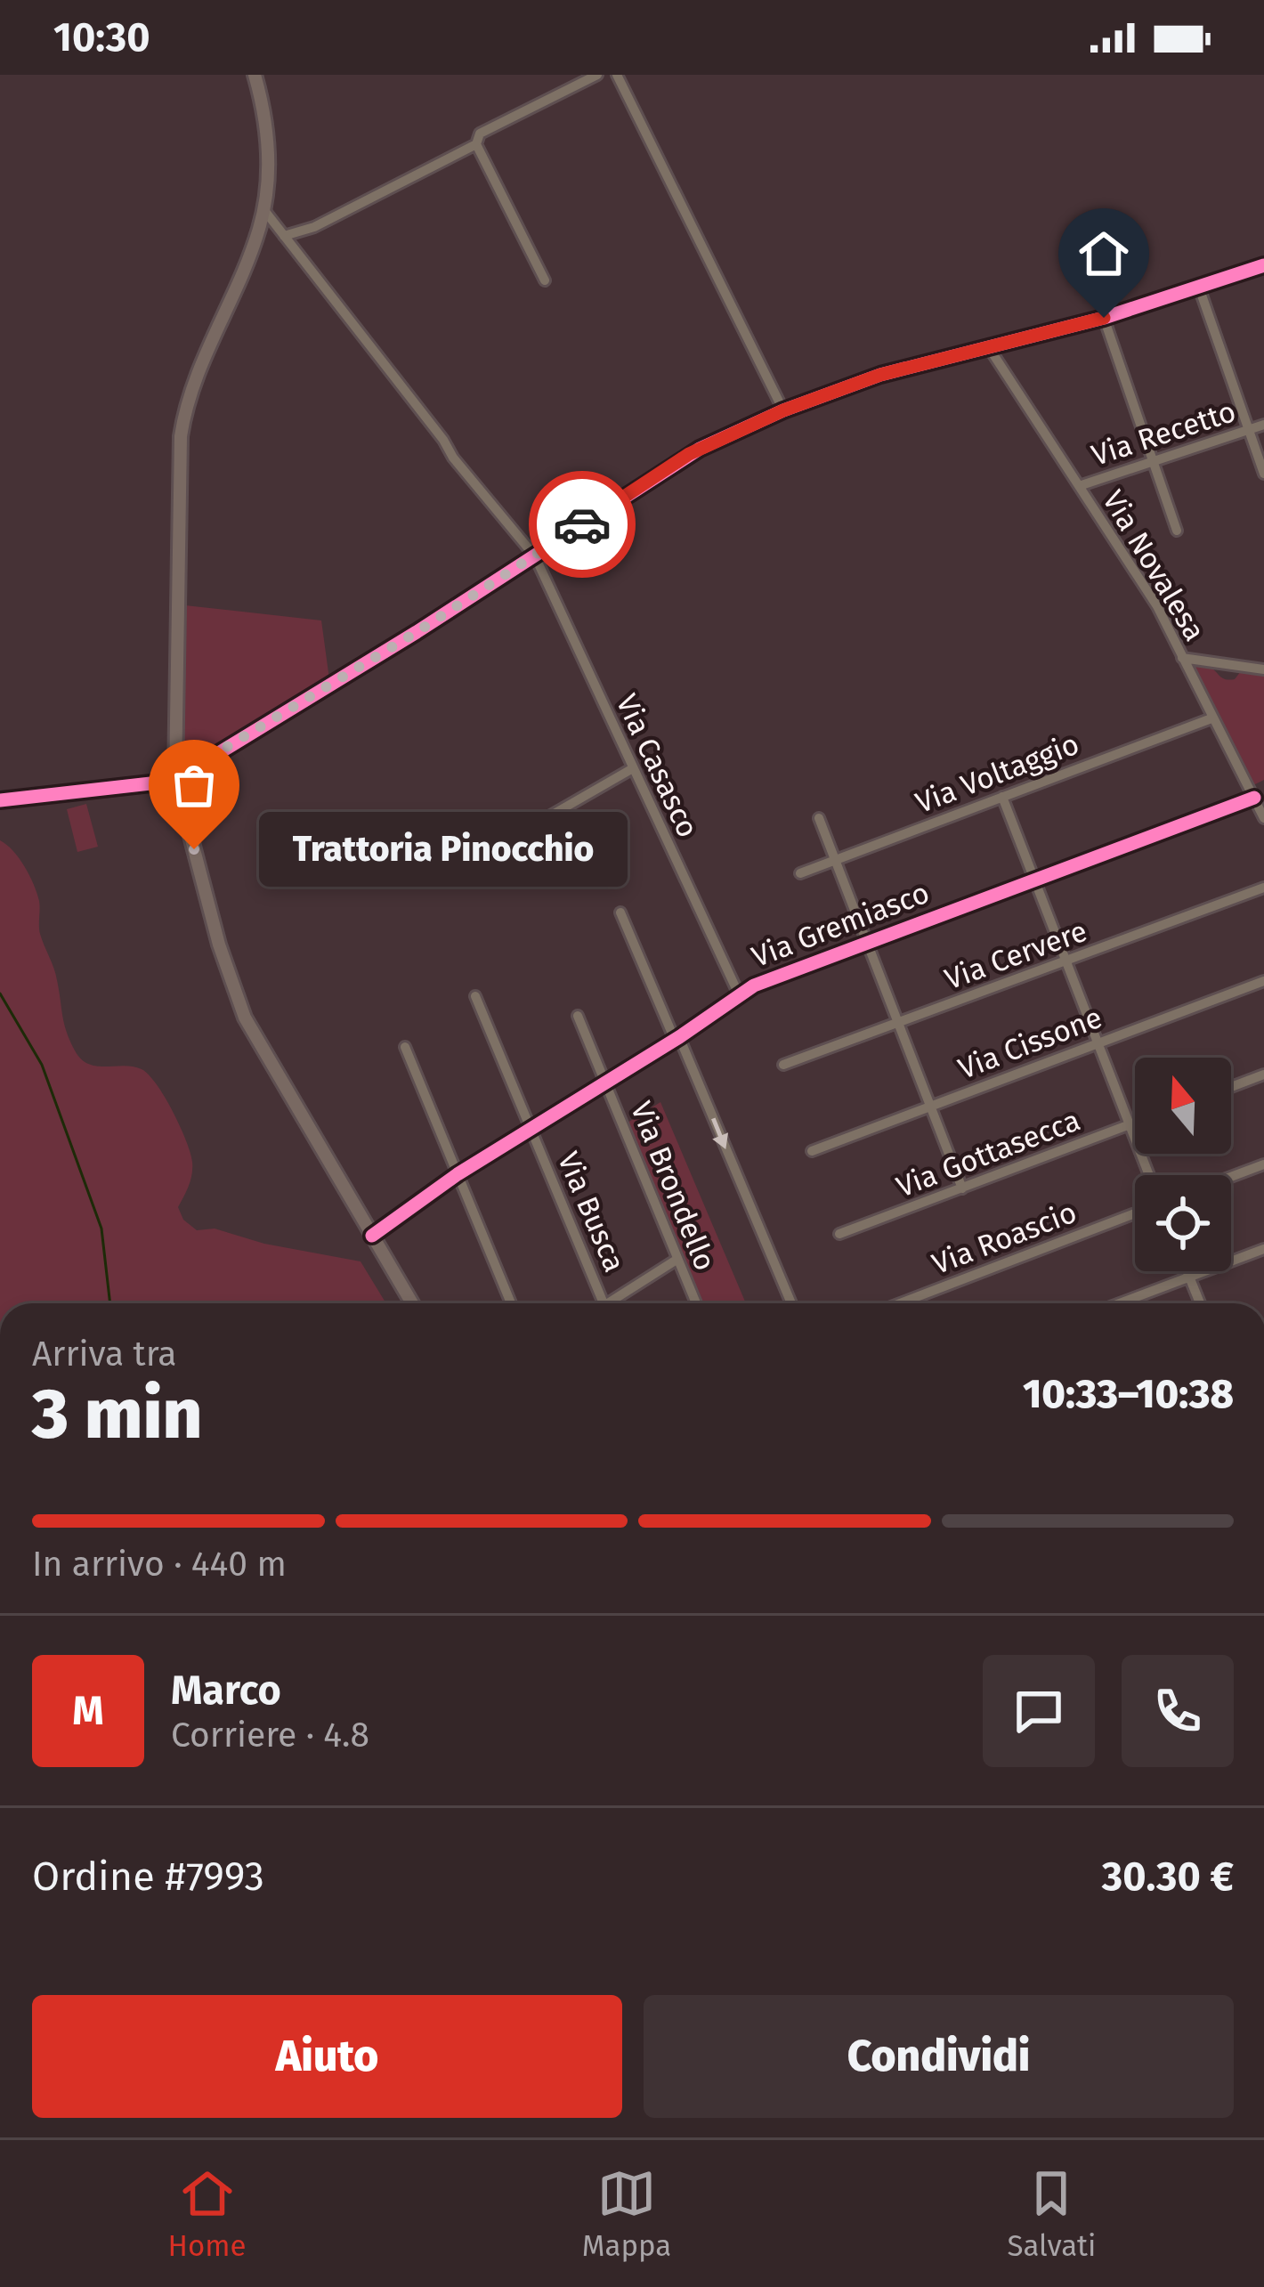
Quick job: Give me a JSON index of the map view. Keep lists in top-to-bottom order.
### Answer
{
  "streets": {
    "street": [
      "Via Recetto",
      "Via Novalesa",
      "Via Casasco",
      "Via Voltaggio",
      "Via Gremiasco",
      "Via Cervere",
      "Via Cissone",
      "Via Gottasecca",
      "Via Brondello",
      "Via Busca",
      "Via Roascio"
    ]
  },
  "crossings": [
    ["Via Recetto", "Via Novalesa"],
    ["Via Novalesa", "Via Voltaggio"],
    ["Via Novalesa", "Via Gremiasco"],
    ["Via Casasco", "Via Gremiasco"],
    ["Via Gremiasco", "Via Brondello"],
    ["Via Gremiasco", "Via Busca"]
  ],
  "places": ["Trattoria Pinocchio"],
  "north": "top",
  "page": {
    "status": "10:30",
    "bubble": "Trattoria Pinocchio",
    "heading": ["3 min", "Arriva tra", "10:33–10:38"],
    "panel": [
      "Marco",
      "Corriere · 4.8",
      "Ordine #7993",
      "30.30 €"
    ],
    "bar": "In arrivo · 440 m",
    "round": "M",
    "buttons": ["Aiuto", "Condividi"],
    "tabs": ["Home", "Mappa", "Salvati"]
  }
}
